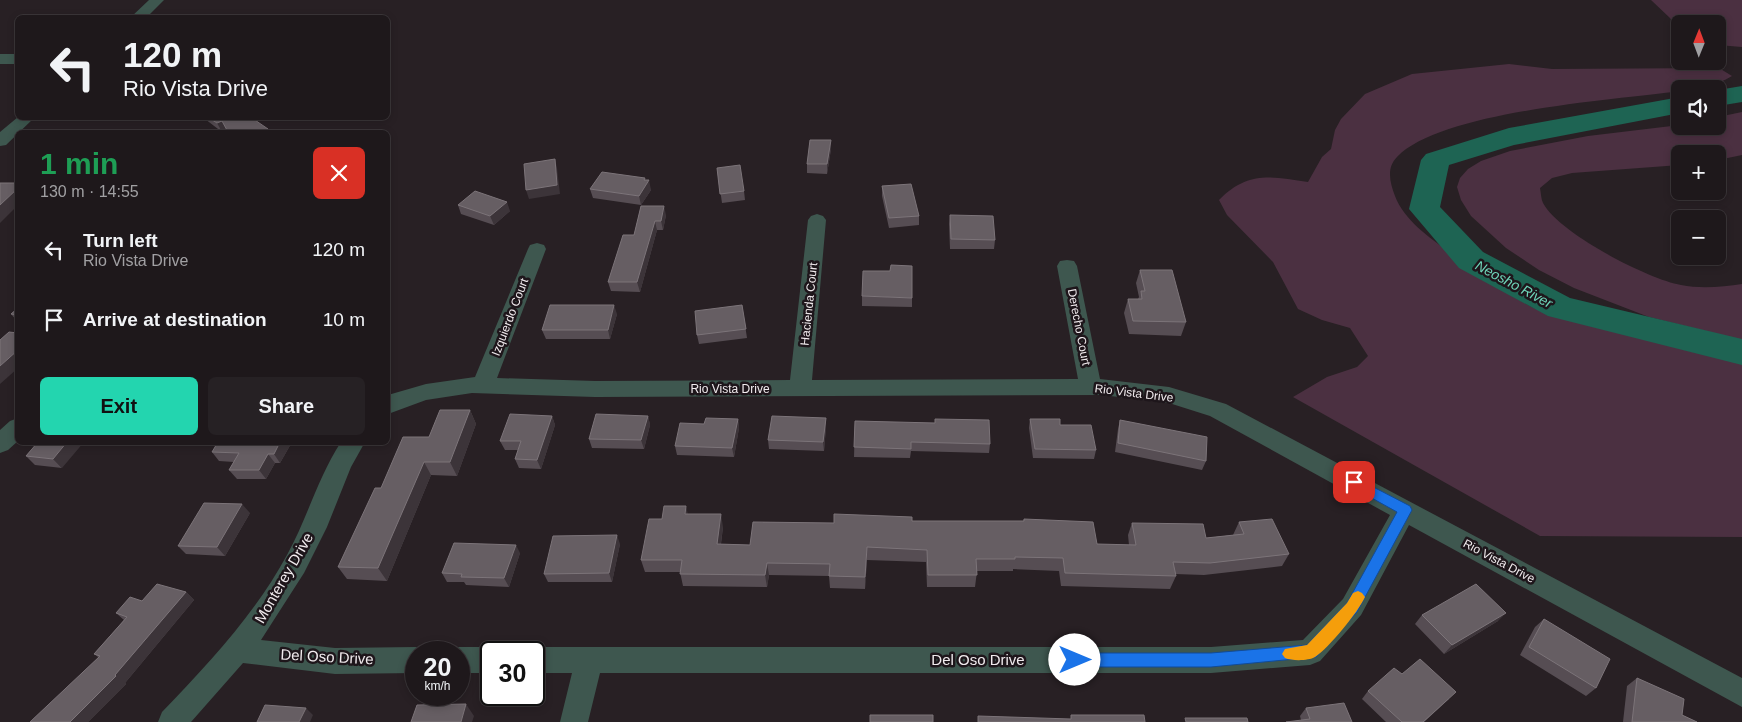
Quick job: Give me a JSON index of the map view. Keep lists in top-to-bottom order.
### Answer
{
  "streets": {
    "street": [
      "Hacienda Court",
      "Izquierdo Court",
      "Derecho Court",
      "Rio Vista Drive",
      "Monterey Drive",
      "Del Oso Drive"
    ]
  },
  "crossings": [
    ["Hacienda Court", "Rio Vista Drive"],
    ["Izquierdo Court", "Rio Vista Drive"],
    ["Derecho Court", "Rio Vista Drive"],
    ["Rio Vista Drive", "Del Oso Drive"],
    ["Monterey Drive", "Del Oso Drive"]
  ],
  "water": ["Neosho River"],
  "north": "top",
  "page": {
    "map_buttons": ["+", "−"],
    "turn": ["120 m", "Rio Vista Drive"],
    "heading": ["1 min", "130 m · 14:55"],
    "list": [
      {
        "name": "Turn left",
        "note": "Rio Vista Drive",
        "value": "120 m"
      },
      {
        "name": "Arrive at destination",
        "value": "10 m"
      }
    ],
    "buttons": ["Exit", "Share"],
    "speed": "20 km/h",
    "limit": "30"
  }
}
